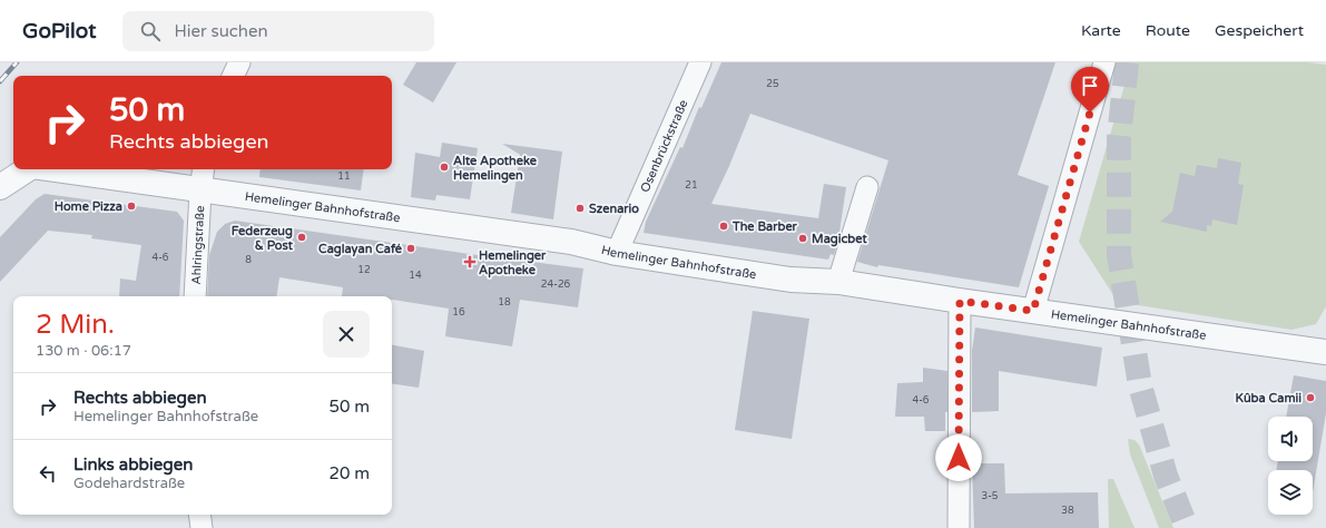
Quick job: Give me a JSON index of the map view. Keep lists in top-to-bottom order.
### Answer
{
  "streets": {
    "street": ["Osenbrückstraße", "Hemelinger Bahnhofstraße", "Ahlringstraße"]
  },
  "crossings": [
    ["Osenbrückstraße", "Hemelinger Bahnhofstraße"],
    ["Hemelinger Bahnhofstraße", "Ahlringstraße"]
  ],
  "places": {
    "other": [
      "Alte Apotheke Hemelingen",
      "Home Pizza",
      "Szenario",
      "The Barber",
      "Federzeug & Post",
      "Magicbet",
      "Caglayan Café",
      "Kûba Camii"
    ],
    "health": ["Hemelinger Apotheke"]
  },
  "house_numbers": [
    "25",
    "11",
    "21",
    "4-6",
    "8",
    "12",
    "14",
    "24-26",
    "18",
    "16",
    "4-6",
    "3-5",
    "38"
  ],
  "page": {
    "header": "GoPilot",
    "search": "Hier suchen",
    "nav": ["Karte", "Route", "Gespeichert"],
    "turn": ["50 m", "Rechts abbiegen"],
    "heading": ["2 Min.", "130 m · 06:17"],
    "list": [
      {
        "name": "Rechts abbiegen",
        "note": "Hemelinger Bahnhofstraße",
        "value": "50 m"
      },
      {
        "name": "Links abbiegen",
        "note": "Godehardstraße",
        "value": "20 m"
      }
    ]
  }
}
